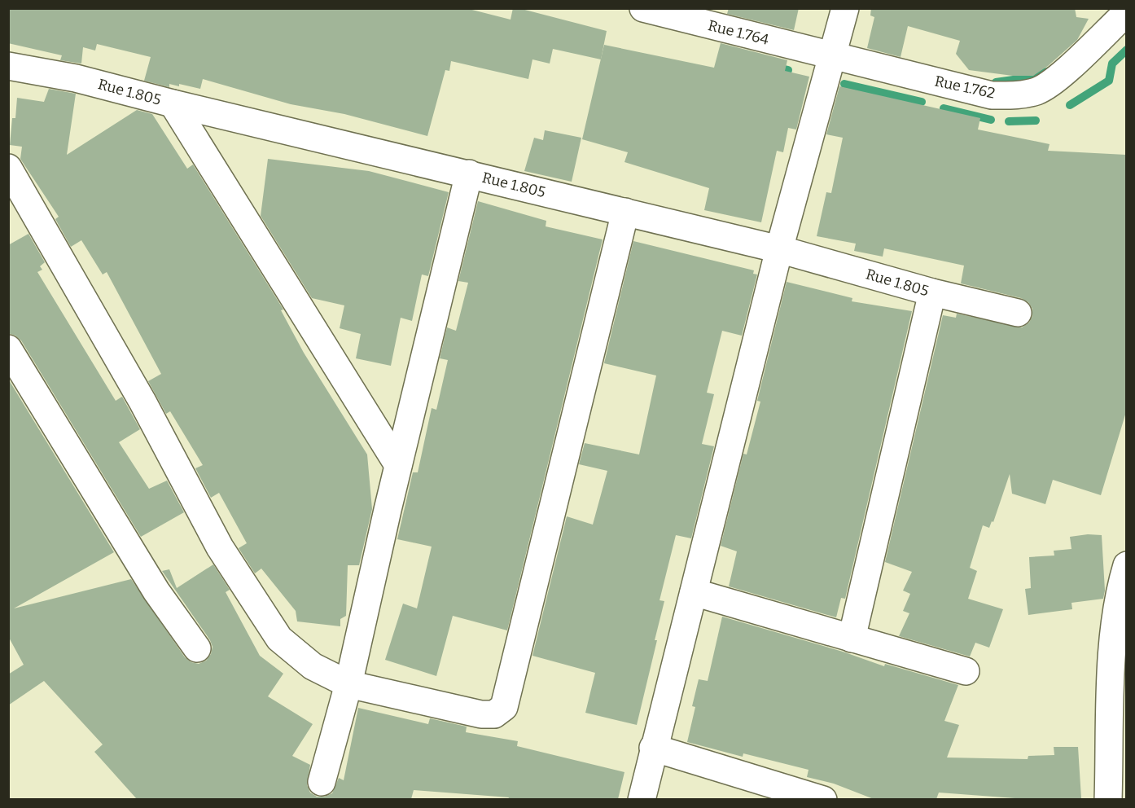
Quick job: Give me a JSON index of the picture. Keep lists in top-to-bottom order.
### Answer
{
  "streets": {
    "street": ["Rue 1.764", "Rue 1.762", "Rue 1.805"]
  },
  "crossings": [
    ["Rue 1.764", "Rue 1.762"]
  ]
}
